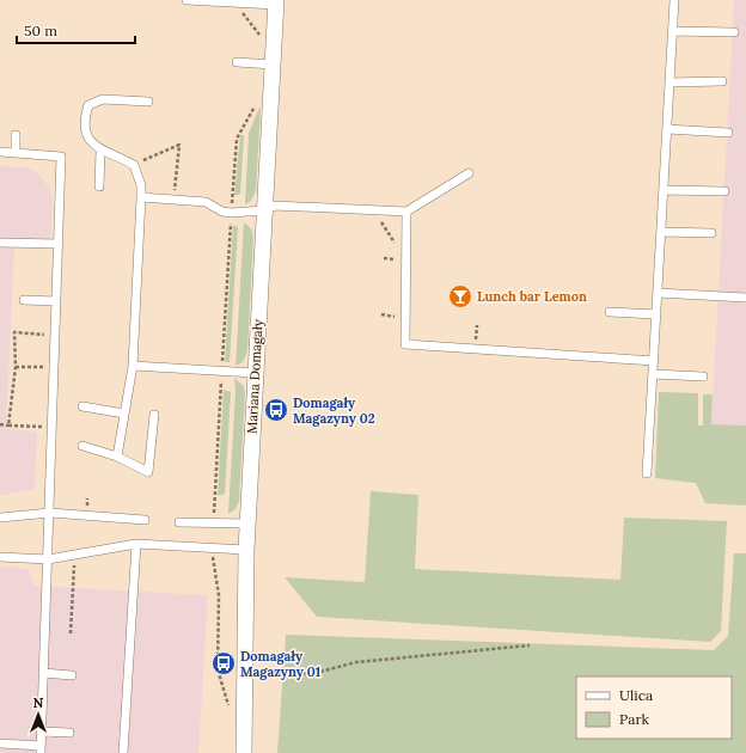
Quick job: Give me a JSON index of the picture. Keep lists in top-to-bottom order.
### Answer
{
  "streets": {
    "street": ["Mariana Domagały"]
  },
  "places": {
    "bar": ["Lunch bar Lemon"],
    "bus stop": ["Domagały Magazyny 02", "Domagały Magazyny 01"]
  },
  "legend": ["Ulica", "Park"],
  "scale_bar": "50 m",
  "north": "top"
}
